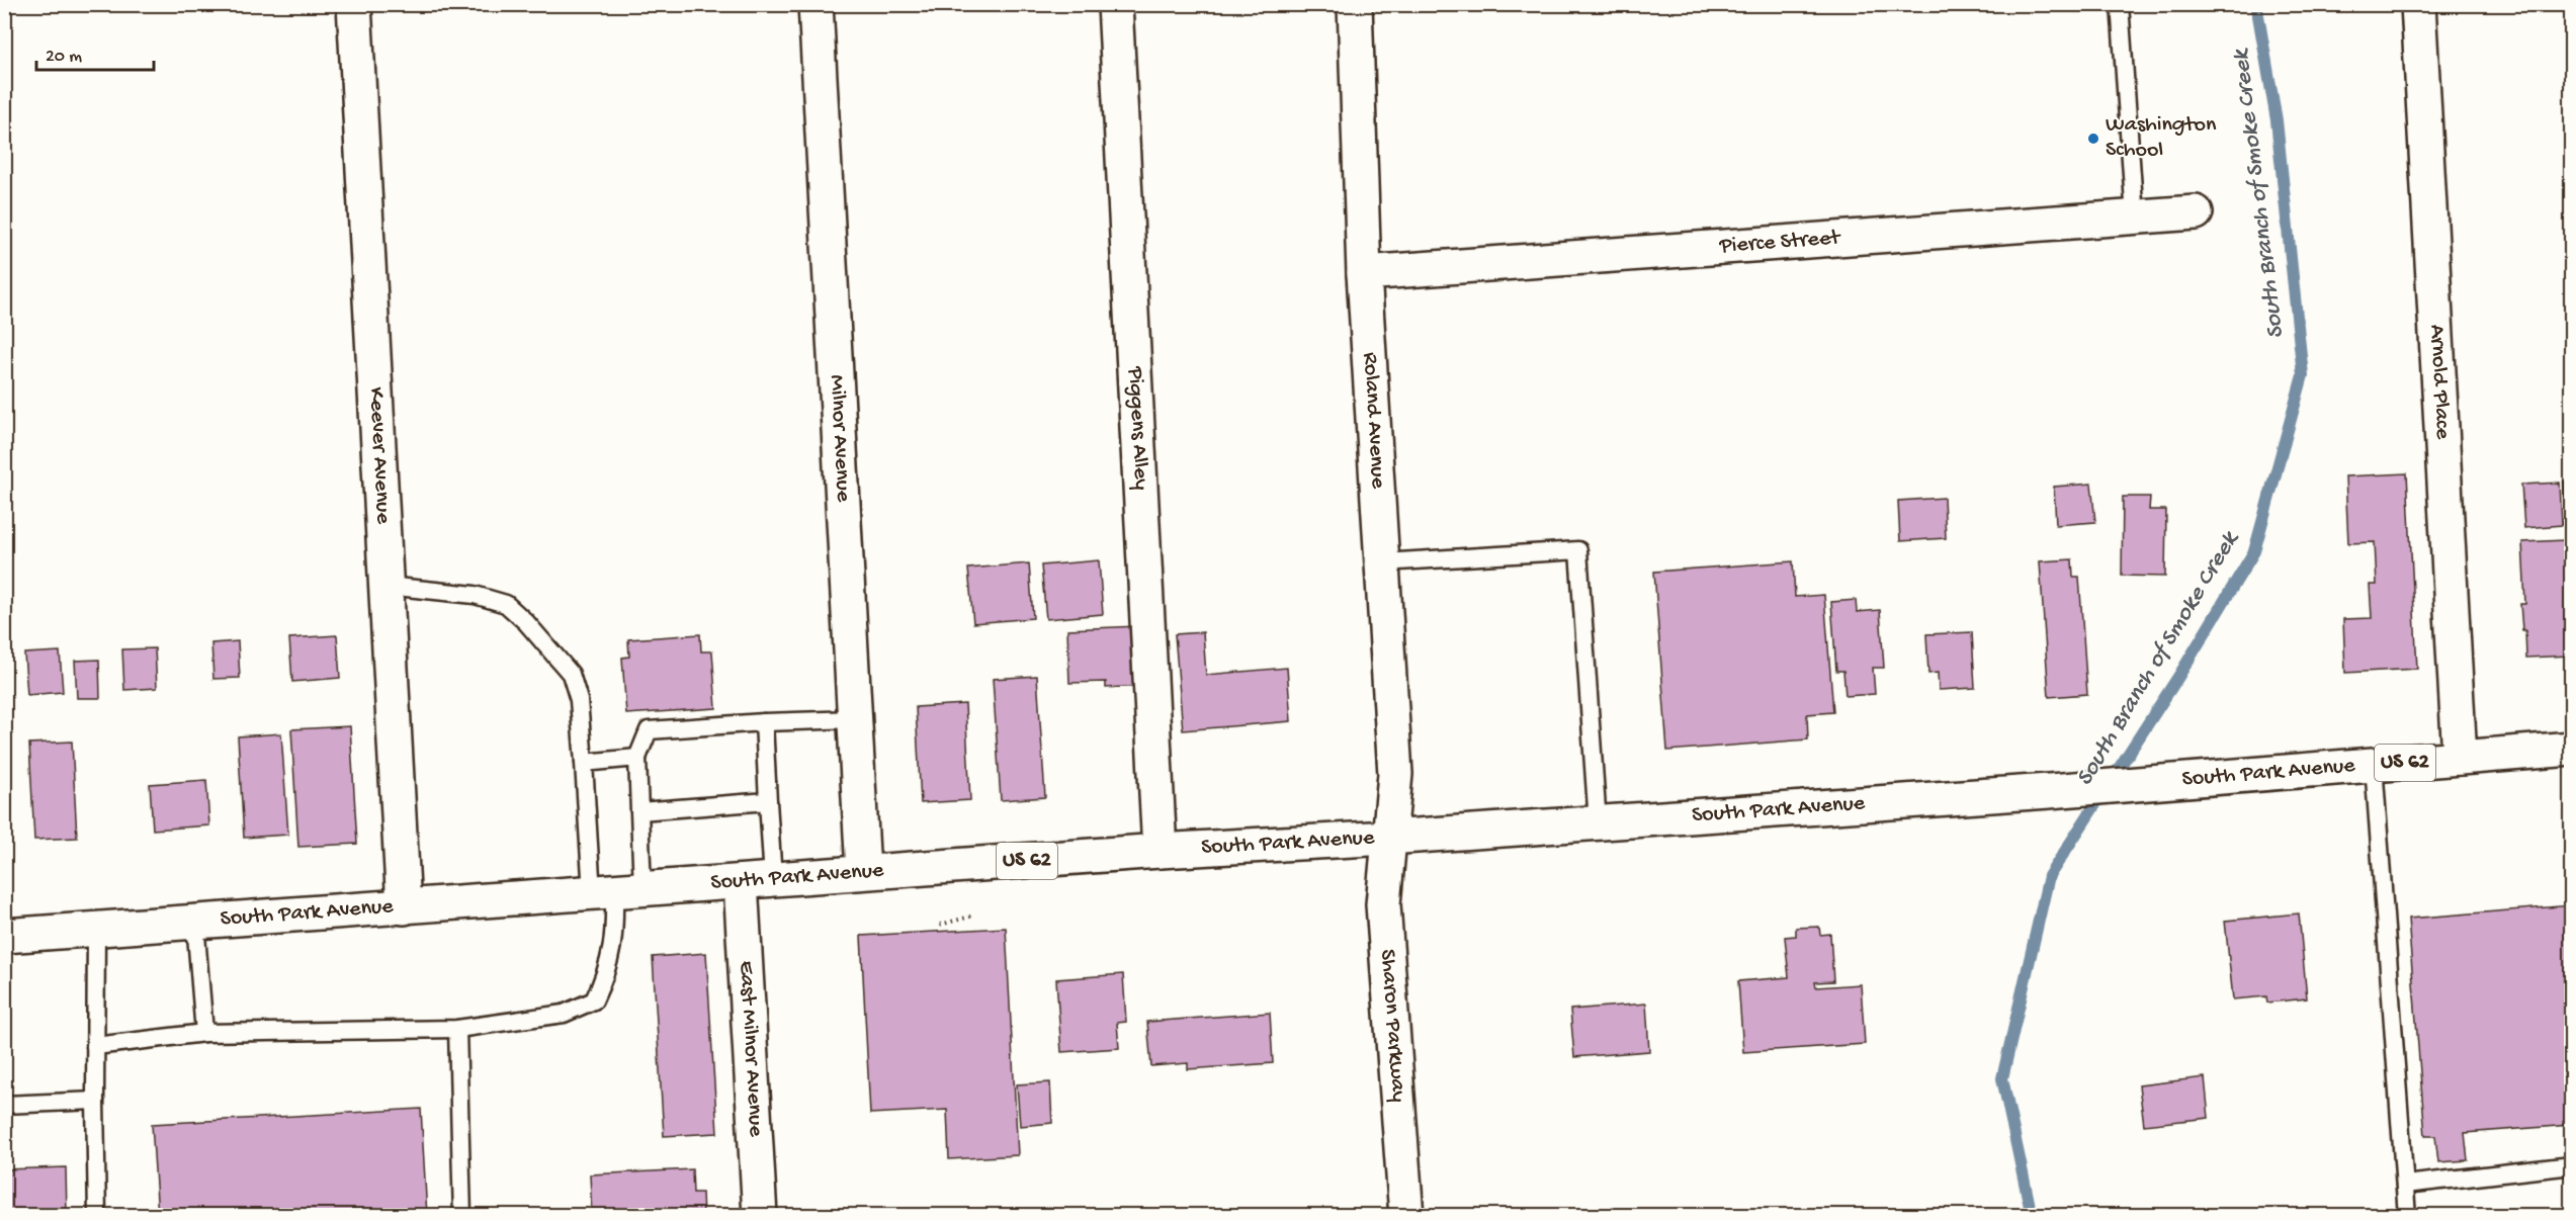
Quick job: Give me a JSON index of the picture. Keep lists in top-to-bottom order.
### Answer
{
  "streets": {
    "street": [
      "Pierce Street",
      "Arnold Place",
      "Roland Avenue",
      "Piggens Alley",
      "Milnor Avenue",
      "Keever Avenue",
      "US 62",
      "South Park Avenue",
      "Sharon Parkway",
      "East Milnor Avenue"
    ]
  },
  "crossings": [
    ["Pierce Street", "Roland Avenue"],
    ["Arnold Place", "South Park Avenue"],
    ["Roland Avenue", "South Park Avenue"],
    ["Roland Avenue", "Sharon Parkway"],
    ["Piggens Alley", "South Park Avenue"],
    ["Milnor Avenue", "South Park Avenue"],
    ["Keever Avenue", "South Park Avenue"],
    ["South Park Avenue", "Sharon Parkway"],
    ["South Park Avenue", "East Milnor Avenue"]
  ],
  "water": ["South Branch of Smoke Creek"],
  "places": ["Washington School"],
  "scale_bar": "20 m"
}
